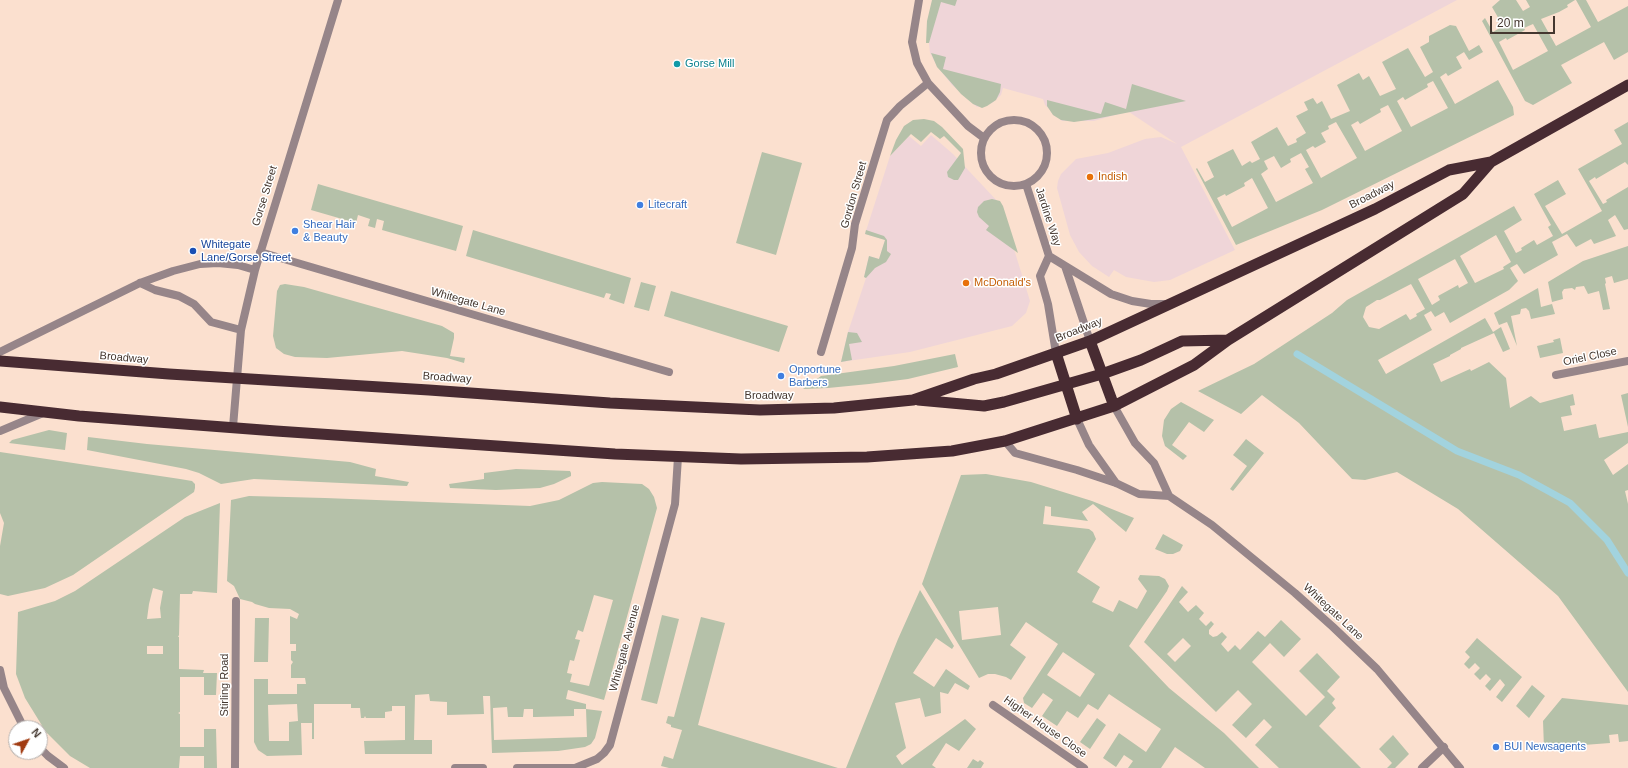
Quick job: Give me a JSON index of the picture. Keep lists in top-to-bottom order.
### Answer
{
  "streets": {
    "highway": ["Broadway"],
    "street": [
      "Gordon Street",
      "Gorse Street",
      "Jardine Way",
      "Whitegate Lane",
      "Oriel Close",
      "Whitegate Avenue",
      "Stirling Road",
      "Higher House Close"
    ]
  },
  "crossings": [
    ["Broadway", "Gorse Street"],
    ["Broadway", "Jardine Way"],
    ["Broadway", "Whitegate Avenue"],
    ["Gorse Street", "Whitegate Lane"]
  ],
  "places": [
    "Gorse Mill",
    "Indish",
    "Litecraft",
    "Shear Hair & Beauty",
    "Whitegate Lane/Gorse Street",
    "McDonald's",
    "Opportune Barbers",
    "BUI Newsagents"
  ],
  "scale_bar": "20 m",
  "north": "top right"
}
